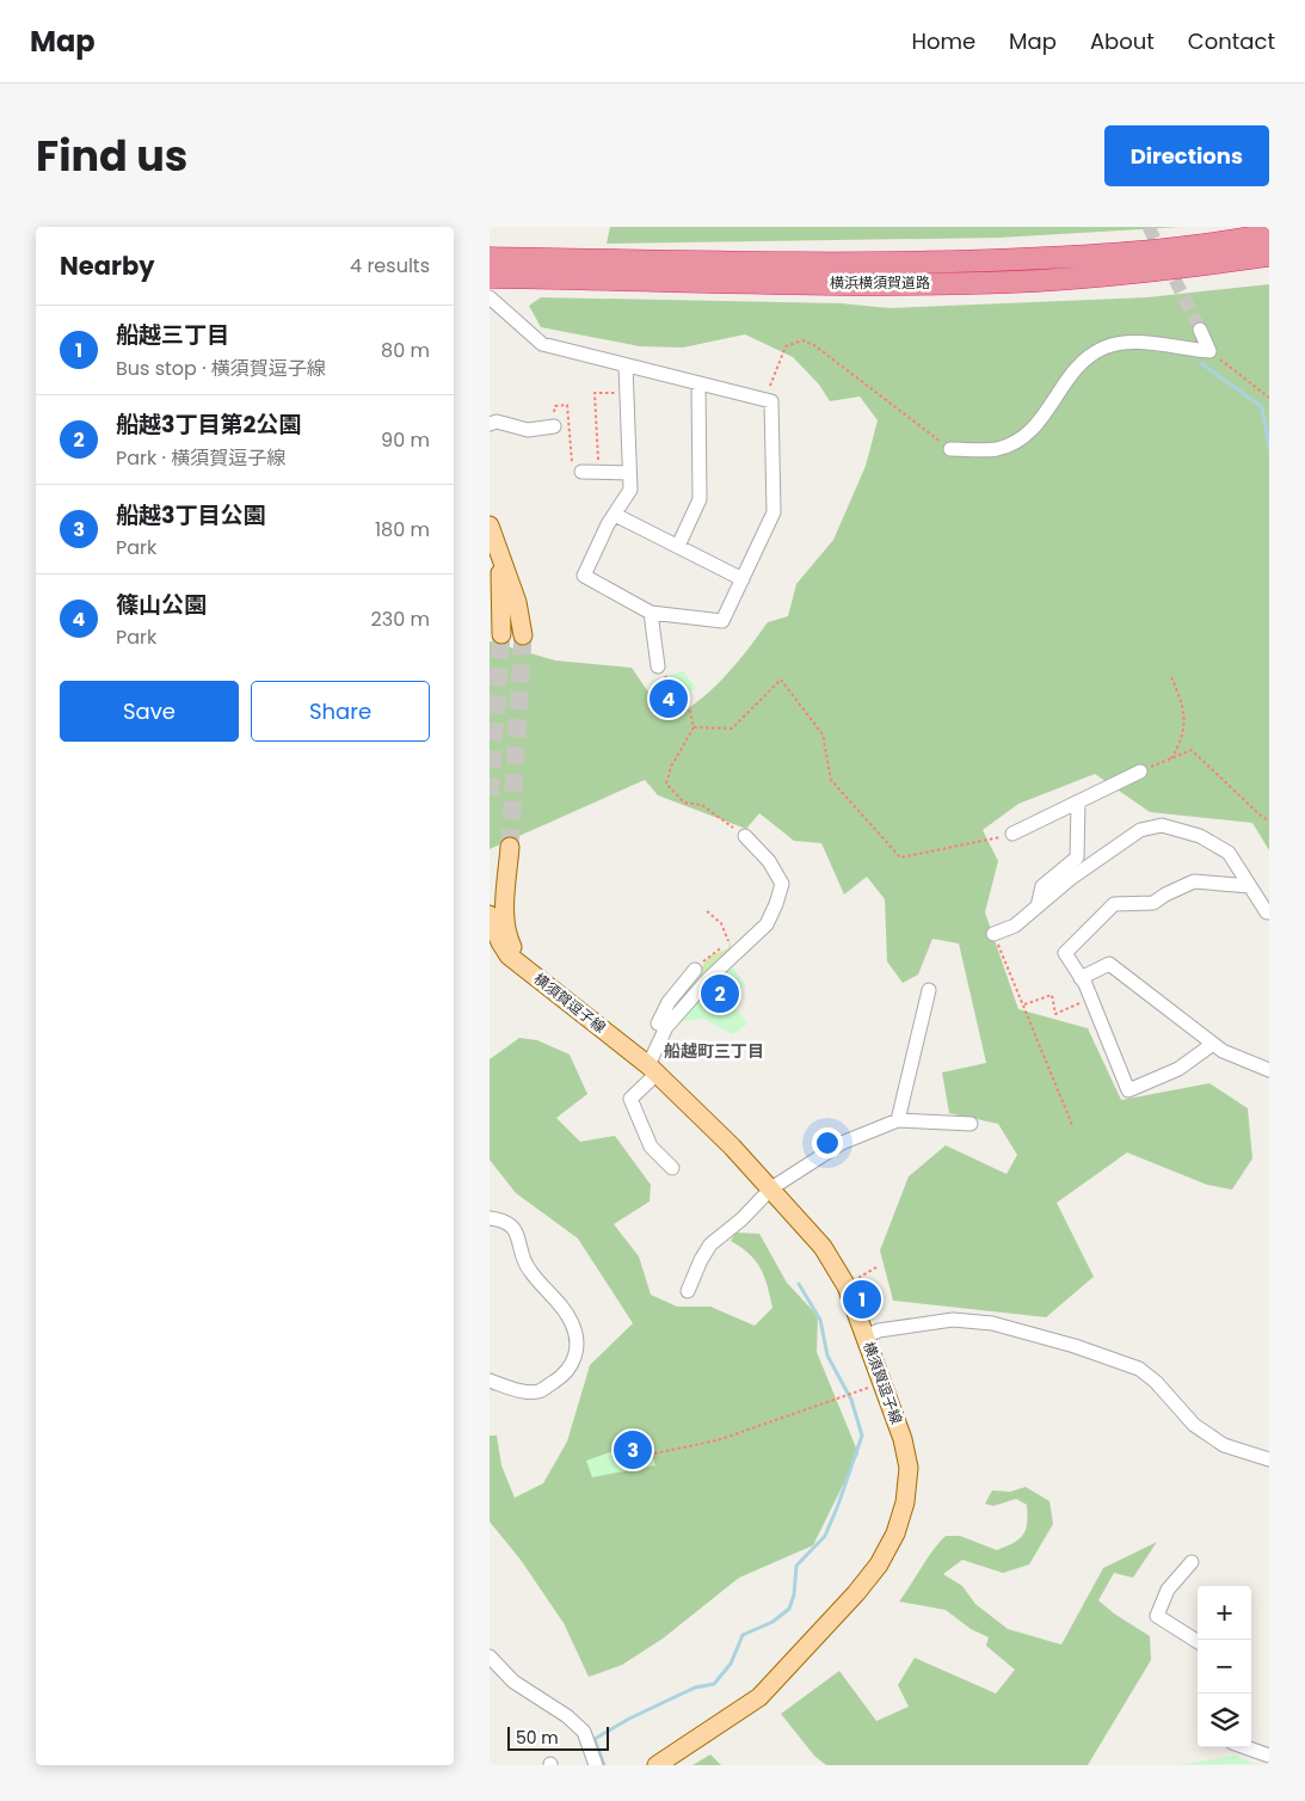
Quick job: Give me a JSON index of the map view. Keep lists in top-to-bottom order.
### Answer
{
  "streets": {
    "highway": ["横浜横須賀道路"],
    "main road": ["横須賀逗子線"]
  },
  "districts": ["船越町三丁目"],
  "scale_bar": "50 m",
  "page": {
    "header": "Map",
    "nav": [
      "Home",
      "Map",
      "About",
      "Contact"
    ],
    "title": "Find us",
    "buttons": [
      "Directions",
      ["Save", "Share"]
    ],
    "heading": ["Nearby", "4 results"],
    "list": [
      {
        "mark": "1",
        "name": "船越三丁目",
        "note": "Bus stop · 横須賀逗子線",
        "value": "80 m"
      },
      {
        "mark": "2",
        "name": "船越3丁目第2公園",
        "note": "Park · 横須賀逗子線",
        "value": "90 m"
      },
      {
        "mark": "3",
        "name": "船越3丁目公園",
        "note": "Park",
        "value": "180 m"
      },
      {
        "mark": "4",
        "name": "篠山公園",
        "note": "Park",
        "value": "230 m"
      }
    ],
    "pins": [
      "4",
      "2",
      "1",
      "3"
    ],
    "map_buttons": ["+", "−"],
    "scale": "50 m"
  }
}
